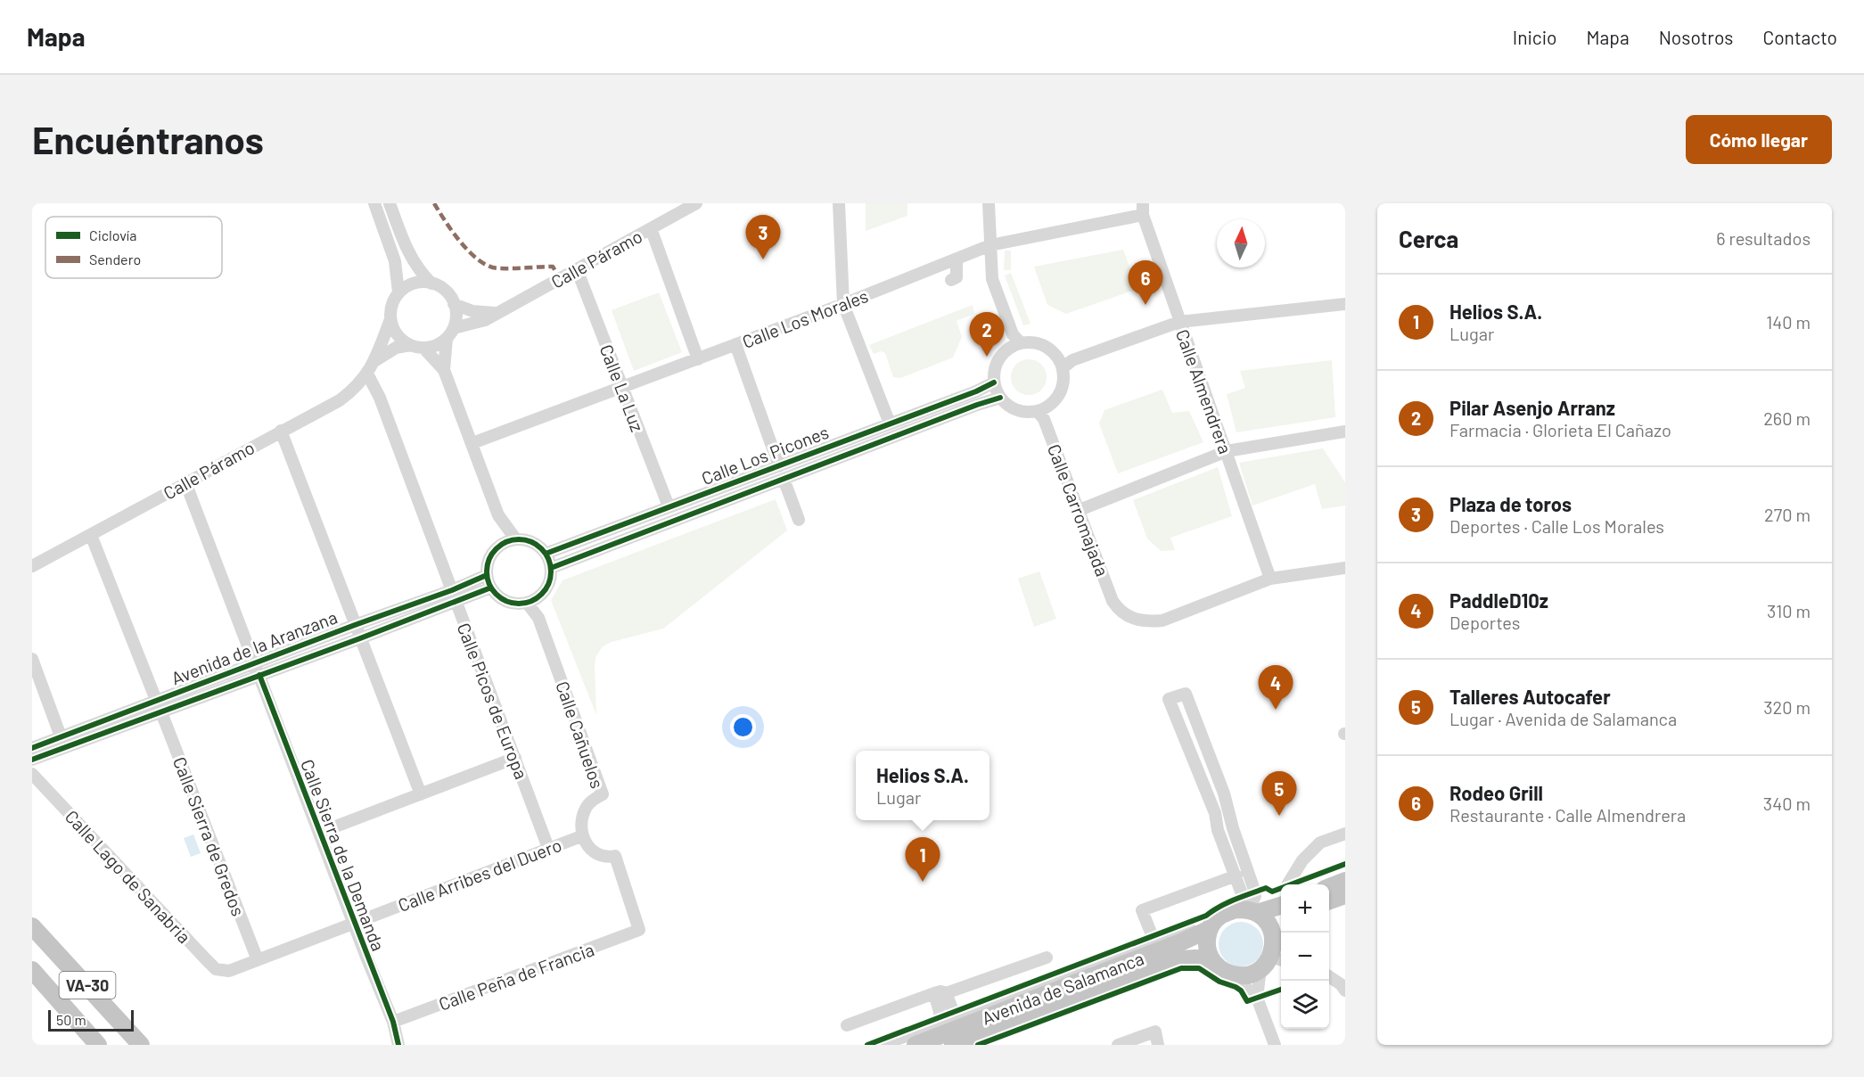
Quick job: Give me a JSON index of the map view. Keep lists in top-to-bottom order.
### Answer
{
  "streets": {
    "highway": ["VA-30", "Avenida de Salamanca"],
    "street": [
      "Calle Páramo",
      "Calle Los Morales",
      "Calle La Luz",
      "Calle Almendrera",
      "Calle Los Picones",
      "Calle Carromajada",
      "Avenida de la Aranzana",
      "Calle Picos de Europa",
      "Calle Cañuelos",
      "Calle Sierra de Gredos",
      "Calle Sierra de la Demanda",
      "Calle Arribes del Duero",
      "Calle Lago de Sanabria",
      "Calle Peña de Francia"
    ]
  },
  "crossings": [
    ["Calle Páramo", "Calle La Luz"],
    ["Calle Páramo", "Calle Picos de Europa"],
    ["Calle Páramo", "Calle Sierra de la Demanda"],
    ["Calle Los Morales", "Calle La Luz"],
    ["Calle Los Morales", "Calle Almendrera"],
    ["Calle La Luz", "Calle Los Picones"],
    ["Calle Almendrera", "Calle Carromajada"],
    ["Calle Los Picones", "Calle Carromajada"],
    ["Calle Los Picones", "Avenida de la Aranzana"],
    ["Calle Los Picones", "Calle Cañuelos"],
    ["Avenida de la Aranzana", "Calle Picos de Europa"],
    ["Avenida de la Aranzana", "Calle Cañuelos"],
    ["Avenida de la Aranzana", "Calle Sierra de Gredos"],
    ["Avenida de la Aranzana", "Calle Sierra de la Demanda"],
    ["Calle Picos de Europa", "Calle Arribes del Duero"],
    ["Calle Cañuelos", "Calle Arribes del Duero"],
    ["Calle Cañuelos", "Calle Peña de Francia"],
    ["Calle Sierra de Gredos", "Calle Arribes del Duero"],
    ["Calle Sierra de la Demanda", "Calle Arribes del Duero"],
    ["Calle Sierra de la Demanda", "Calle Peña de Francia"],
    ["Calle Arribes del Duero", "Calle Lago de Sanabria"],
    ["Calle Arribes del Duero", "Calle Peña de Francia"]
  ],
  "legend": ["Ciclovía", "Sendero"],
  "scale_bar": "50 m",
  "north": "top",
  "page": {
    "header": "Mapa",
    "nav": [
      "Inicio",
      "Mapa",
      "Nosotros",
      "Contacto"
    ],
    "buttons": "Cómo llegar",
    "title": "Encuéntranos",
    "heading": ["Cerca", "6 resultados"],
    "pins": [
      "3",
      "6",
      "2",
      "4",
      "5",
      "1"
    ],
    "list": [
      {
        "mark": "1",
        "name": "Helios S.A.",
        "note": "Lugar",
        "value": "140 m"
      },
      {
        "mark": "2",
        "name": "Pilar Asenjo Arranz",
        "note": "Farmacia · Glorieta El Cañazo",
        "value": "260 m"
      },
      {
        "mark": "3",
        "name": "Plaza de toros",
        "note": "Deportes · Calle Los Morales",
        "value": "270 m"
      },
      {
        "mark": "4",
        "name": "PaddleD10z",
        "note": "Deportes",
        "value": "310 m"
      },
      {
        "mark": "5",
        "name": "Talleres Autocafer",
        "note": "Lugar · Avenida de Salamanca",
        "value": "320 m"
      },
      {
        "mark": "6",
        "name": "Rodeo Grill",
        "note": "Restaurante · Calle Almendrera",
        "value": "340 m"
      }
    ],
    "popup": ["Helios S.A.", "Lugar"],
    "map_buttons": ["+", "−"],
    "scale": "50 m"
  }
}
